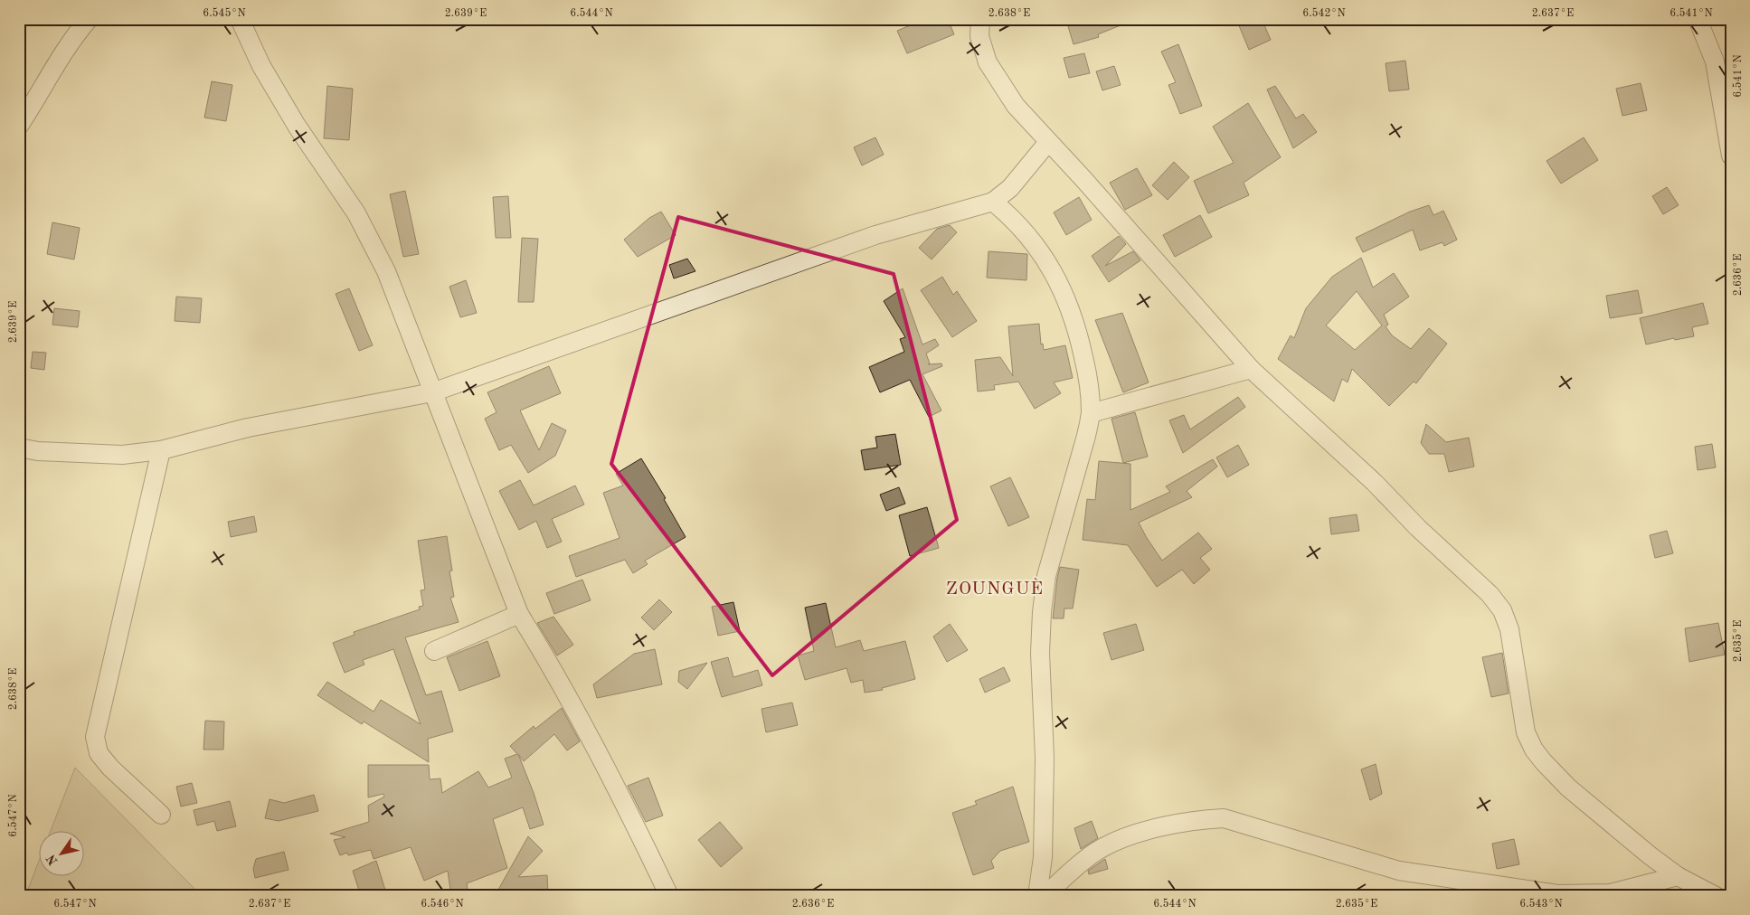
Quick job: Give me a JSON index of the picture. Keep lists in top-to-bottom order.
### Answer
{
  "districts": ["ZOUNGUÈ"],
  "north": "bottom left",
  "coordinates": [
    "6.545°N",
    "2.639°E",
    "6.544°N",
    "2.638°E",
    "6.542°N",
    "2.637°E",
    "6.541°N",
    "2.636°E",
    "2.635°E",
    "6.547°N",
    "6.546°N",
    "6.543°N"
  ]
}
